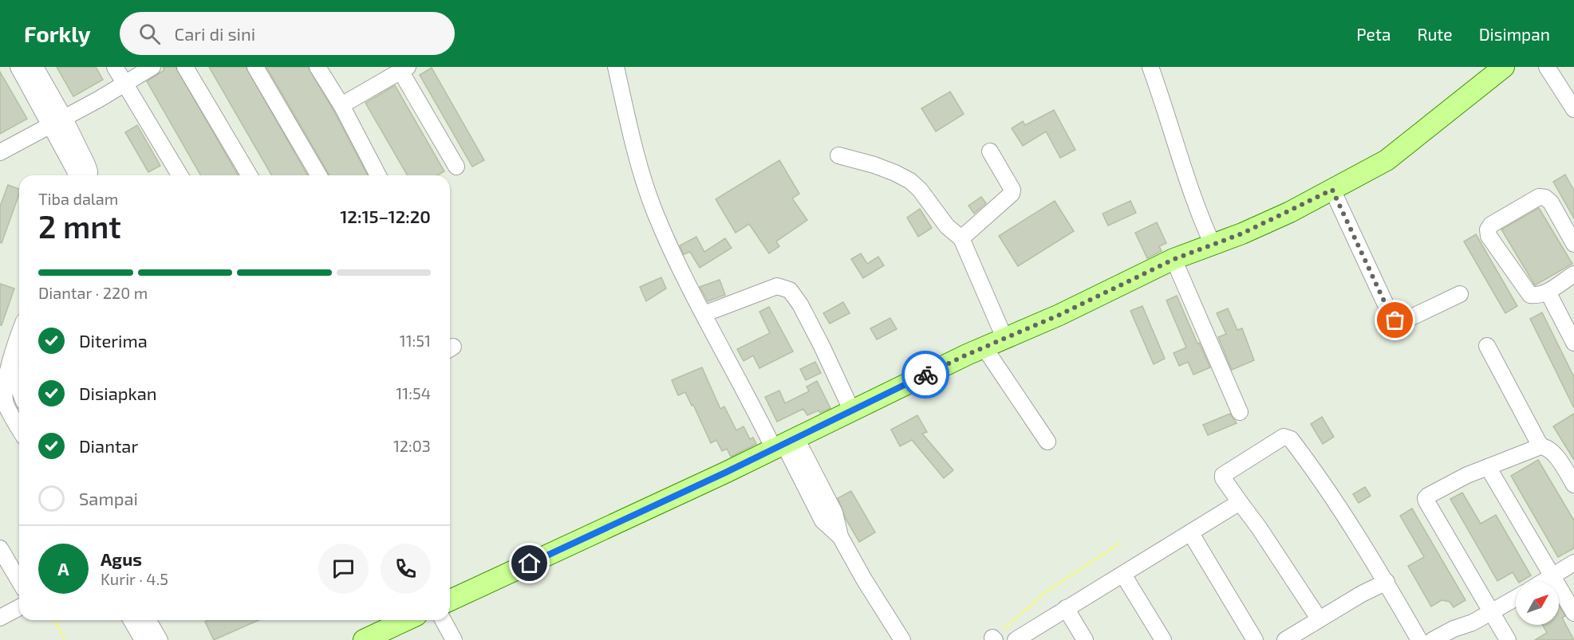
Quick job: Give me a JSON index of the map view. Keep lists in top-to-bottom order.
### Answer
{
  "north": "top right",
  "page": {
    "header": "Forkly",
    "search": "Cari di sini",
    "nav": ["Peta", "Rute", "Disimpan"],
    "heading": ["2 mnt", "Tiba dalam", "12:15–12:20"],
    "panel": ["Agus", "Kurir · 4.5"],
    "bar": "Diantar · 220 m",
    "list": [
      ["Diterima", "11:51"],
      ["Disiapkan", "11:54"],
      ["Diantar", "12:03"],
      "Sampai"
    ],
    "round": "A"
  }
}
